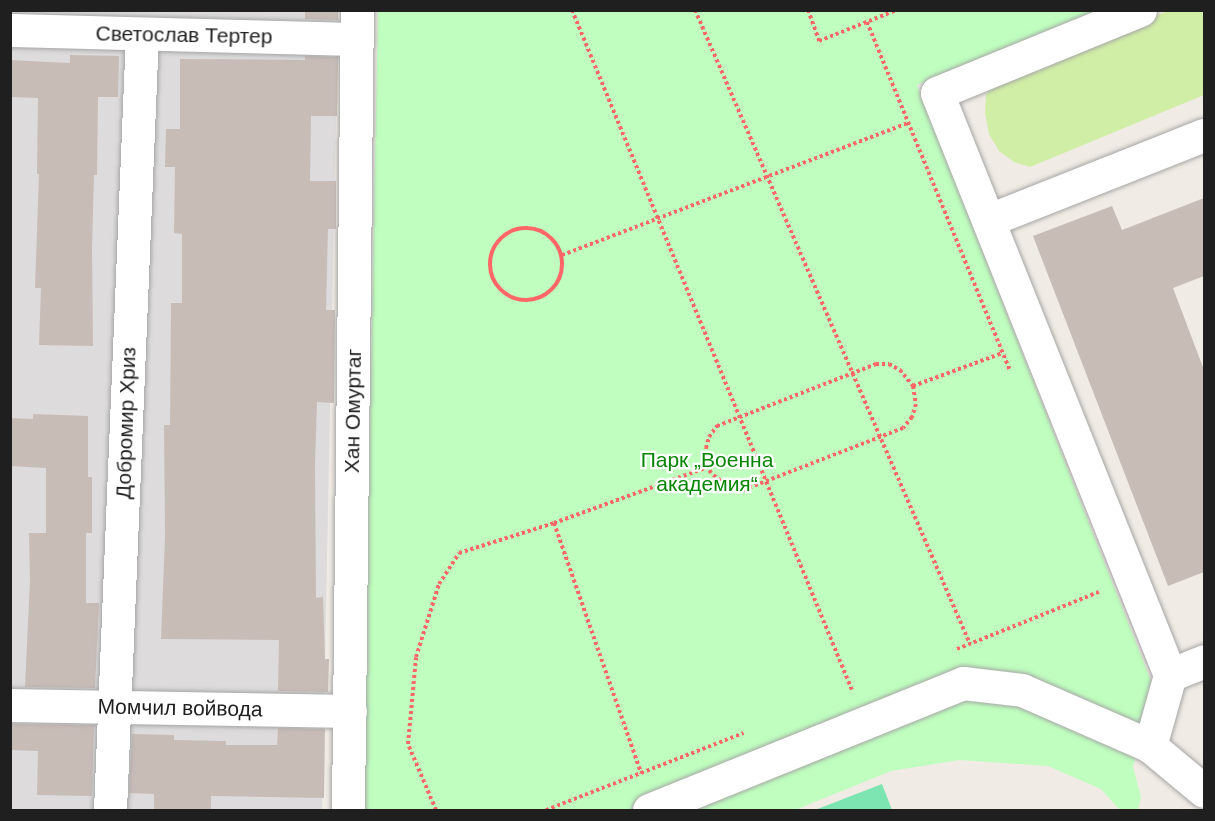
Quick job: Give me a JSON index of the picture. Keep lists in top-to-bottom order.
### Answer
{
  "streets": {
    "street": [
      "Светослав Тертер",
      "Хан Омуртаг",
      "Добромир Хриз",
      "Момчил войвода"
    ]
  },
  "crossings": [
    ["Светослав Тертер", "Хан Омуртаг"],
    ["Светослав Тертер", "Добромир Хриз"],
    ["Хан Омуртаг", "Момчил войвода"],
    ["Добромир Хриз", "Момчил войвода"]
  ],
  "parks": ["Парк „Военна академия“"]
}
